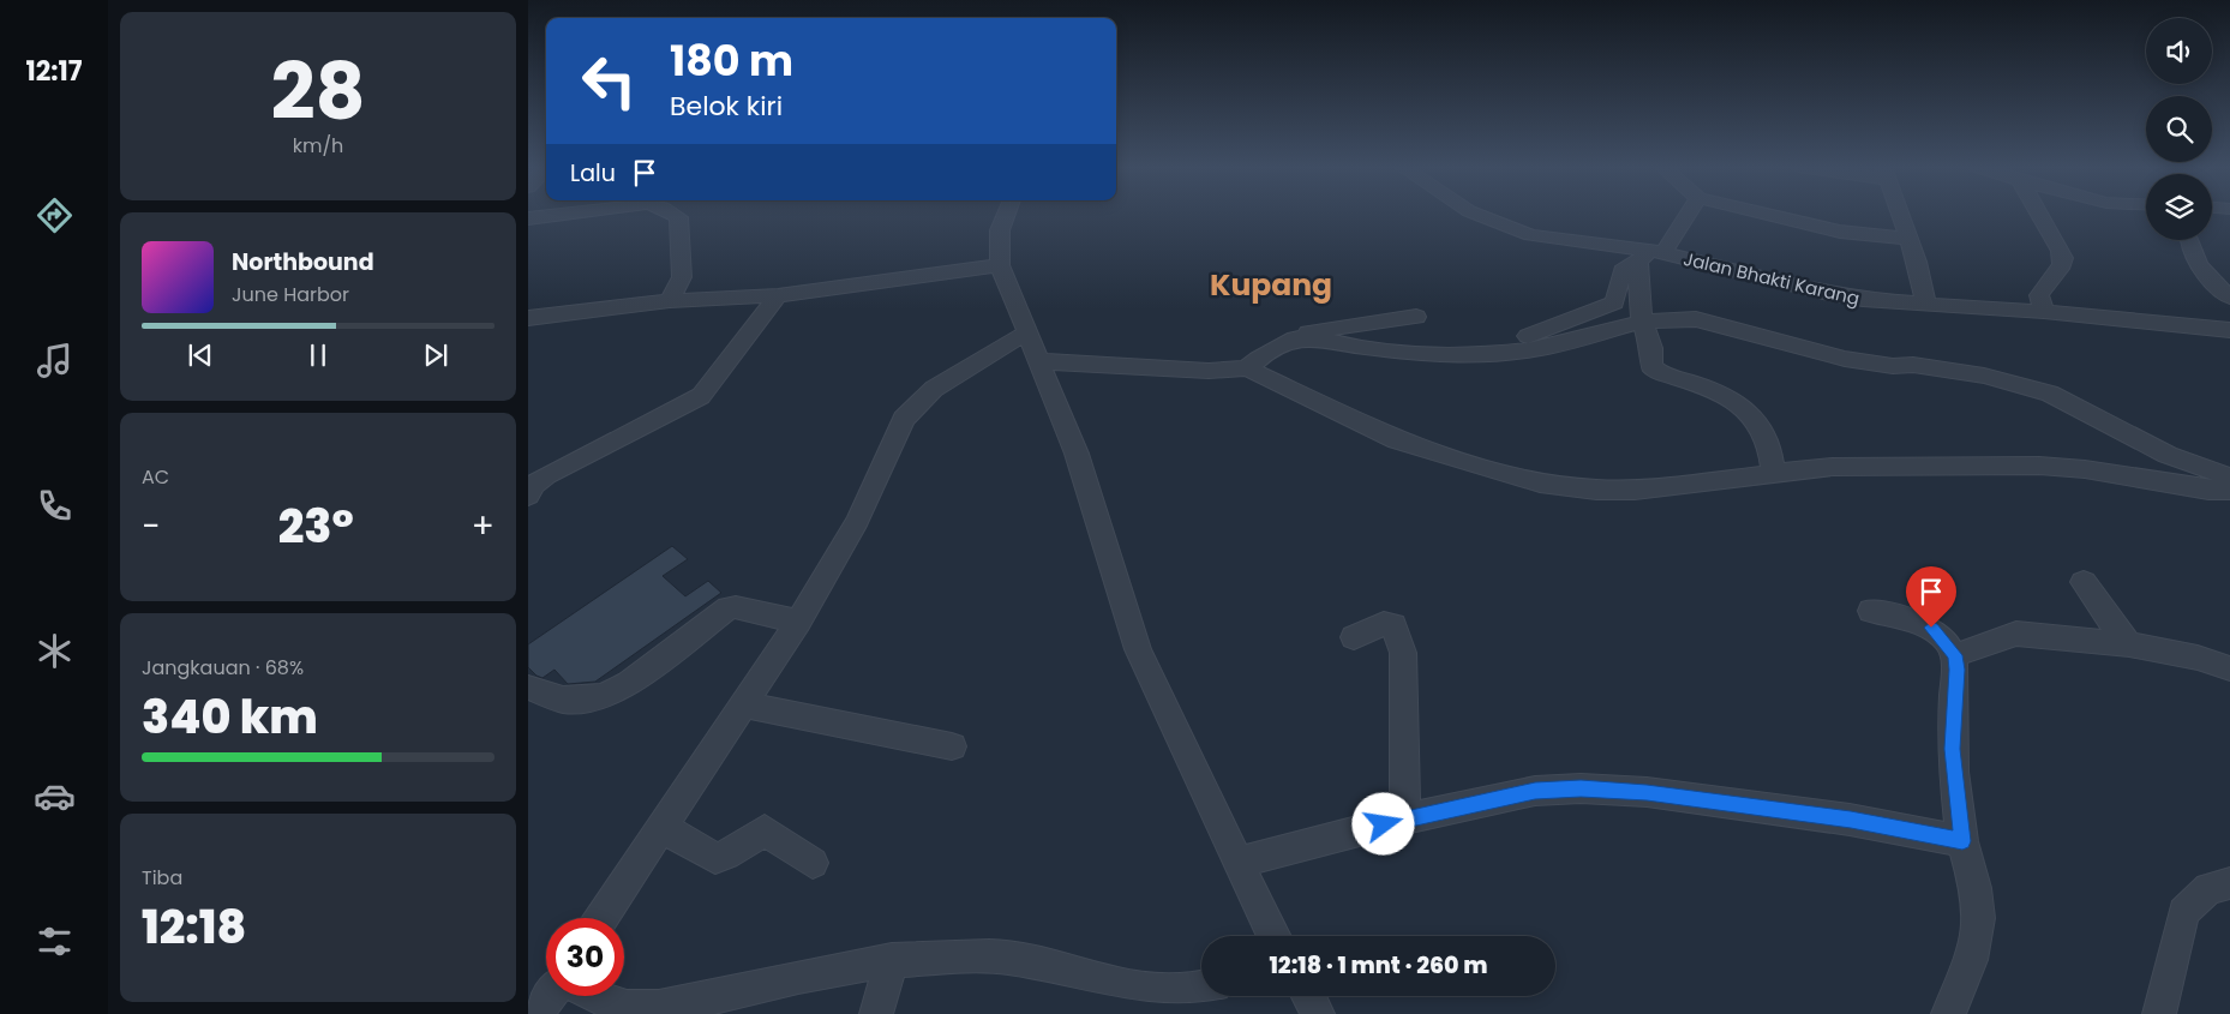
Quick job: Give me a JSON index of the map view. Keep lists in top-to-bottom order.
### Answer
{
  "streets": {
    "street": ["Jalan Bhakti Karang"]
  },
  "districts": ["Kupang"],
  "page": {
    "tabs": "12:17",
    "tile": [
      ["28", "km/h"],
      "AC",
      ["Jangkauan · 68%", "340 km"],
      ["Tiba", "12:18"]
    ],
    "turn": ["180 m", "Belok kiri"],
    "then": "Lalu",
    "song": ["Northbound", "June Harbor"],
    "heat": ["−", "23°", "+"],
    "limit": "30",
    "trip": "12:18 · 1 mnt · 260 m"
  }
}
